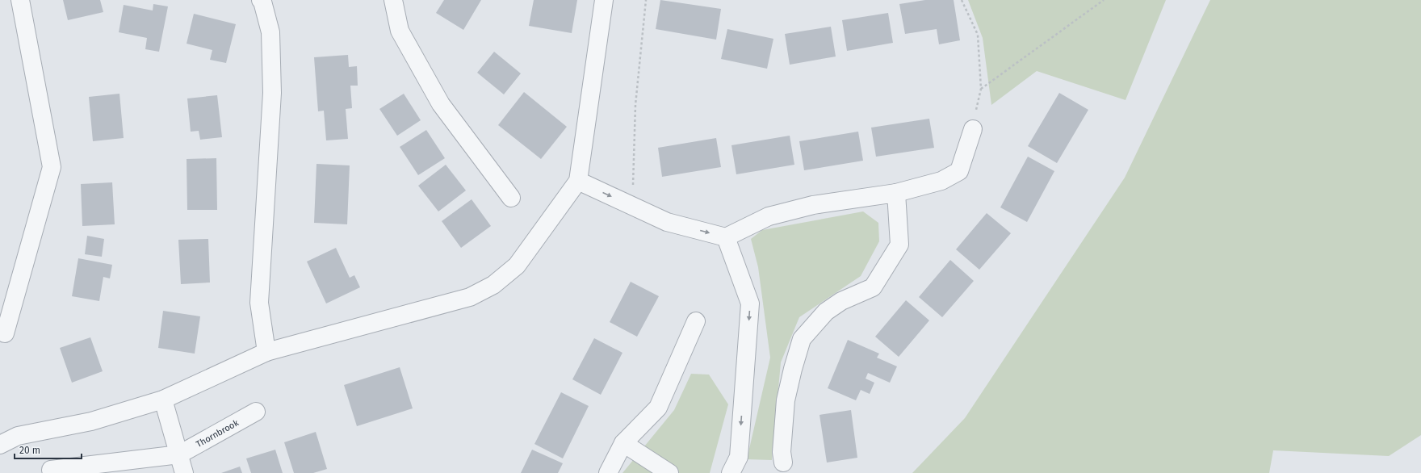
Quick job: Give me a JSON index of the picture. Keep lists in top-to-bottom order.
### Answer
{
  "streets": {
    "street": ["Thornbrook"]
  },
  "scale_bar": "20 m"
}
